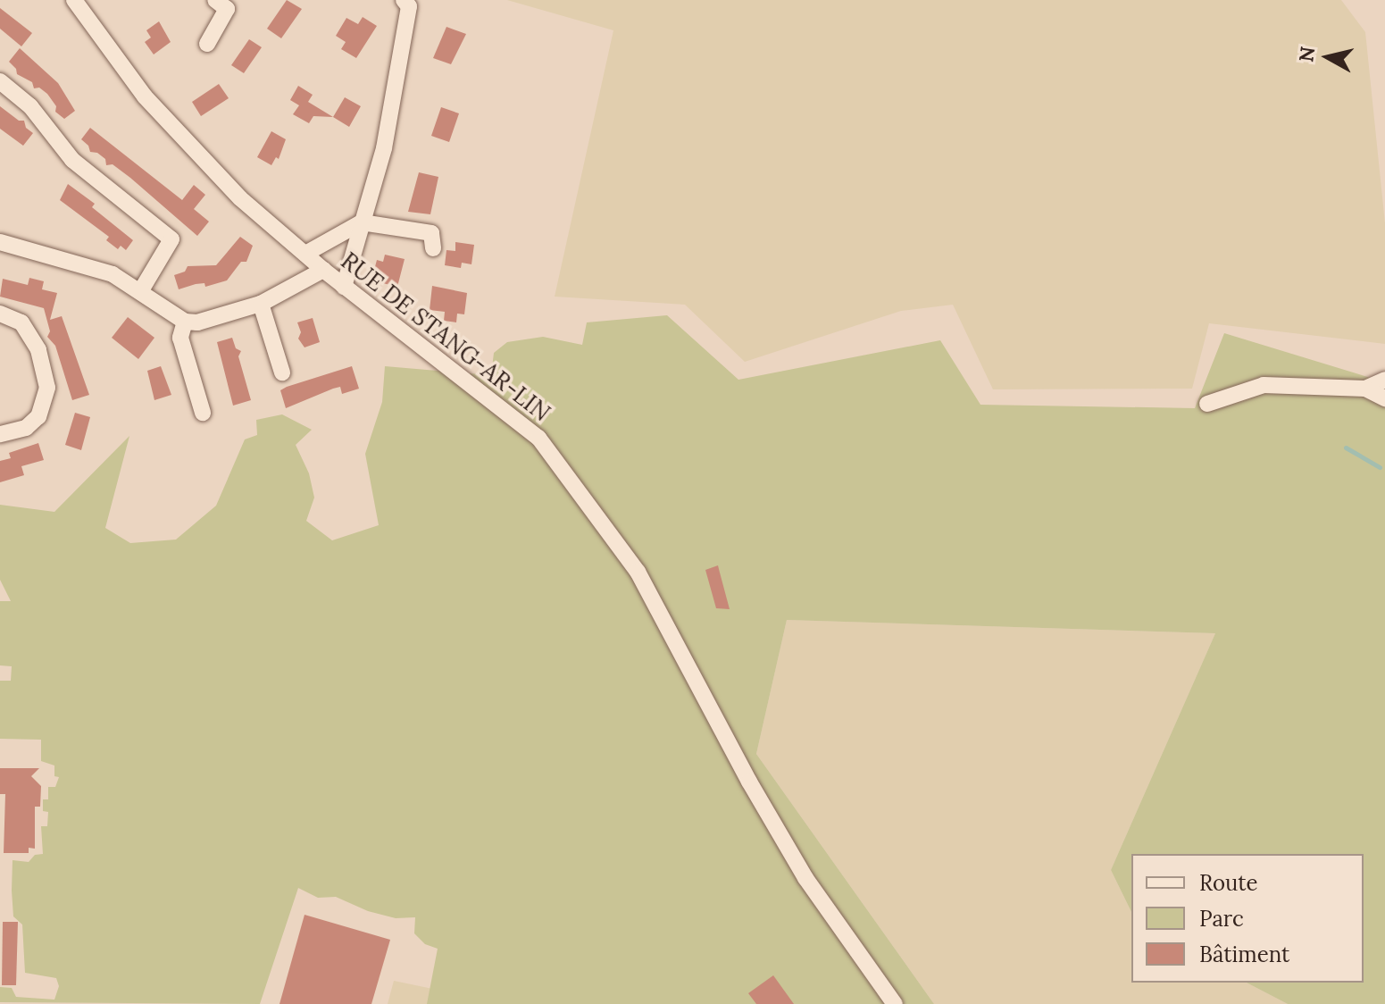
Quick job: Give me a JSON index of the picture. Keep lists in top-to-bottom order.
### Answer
{
  "streets": {
    "street": ["RUE DE STANG-AR-LIN"]
  },
  "legend": ["Route", "Parc", "Bâtiment"],
  "north": "left"
}
